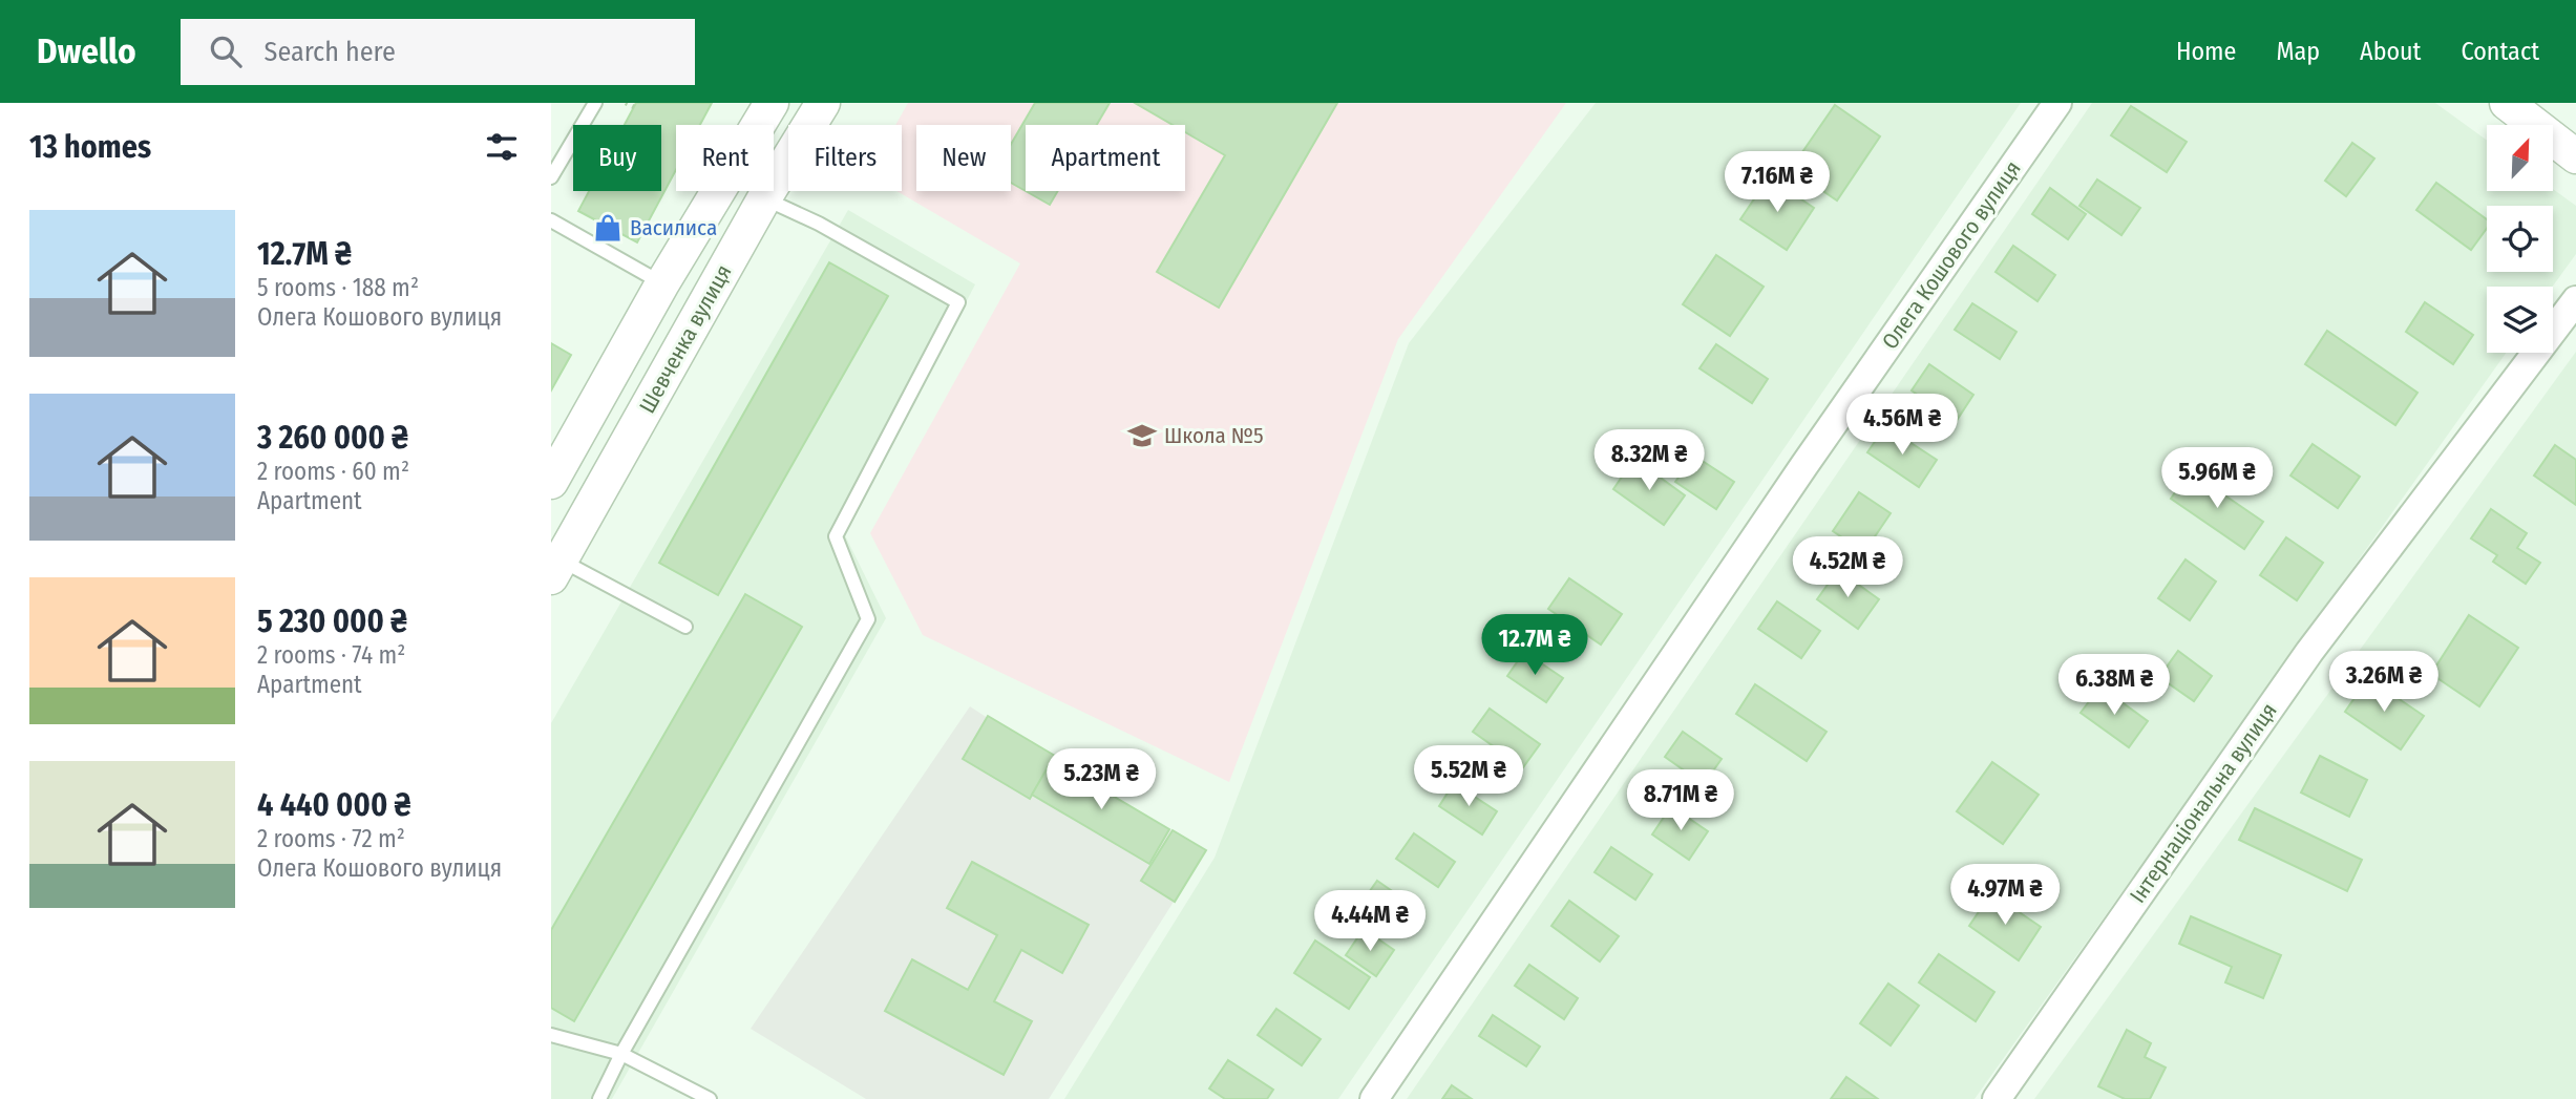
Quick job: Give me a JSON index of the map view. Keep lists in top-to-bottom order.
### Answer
{
  "streets": {
    "street": ["Олега Кошового вулиця", "Шевченка вулиця", "Інтернаціональна вулиця"]
  },
  "places": {
    "shop": ["Василиса"],
    "school or university": ["Школа №5"]
  },
  "north": "top right",
  "page": {
    "header": "Dwello",
    "search": "Search here",
    "nav": [
      "Home",
      "Map",
      "About",
      "Contact"
    ],
    "heading": "13 homes",
    "chip": [
      "Buy",
      "Rent",
      "Filters",
      "New",
      "Apartment"
    ],
    "price": [
      "7.16M ₴",
      "4.56M ₴",
      "8.32M ₴",
      "5.96M ₴",
      "4.52M ₴",
      "12.7M ₴",
      "3.26M ₴",
      "6.38M ₴",
      "5.52M ₴",
      "5.23M ₴",
      "8.71M ₴",
      "4.97M ₴",
      "4.44M ₴"
    ],
    "list": [
      {
        "name": "12.7M ₴",
        "note": "5 rooms · 188 m² · Олега Кошового вулиця"
      },
      {
        "name": "3 260 000 ₴",
        "note": "2 rooms · 60 m² · Apartment"
      },
      {
        "name": "5 230 000 ₴",
        "note": "2 rooms · 74 m² · Apartment"
      },
      {
        "name": "4 440 000 ₴",
        "note": "2 rooms · 72 m² · Олега Кошового вулиця"
      }
    ]
  }
}
